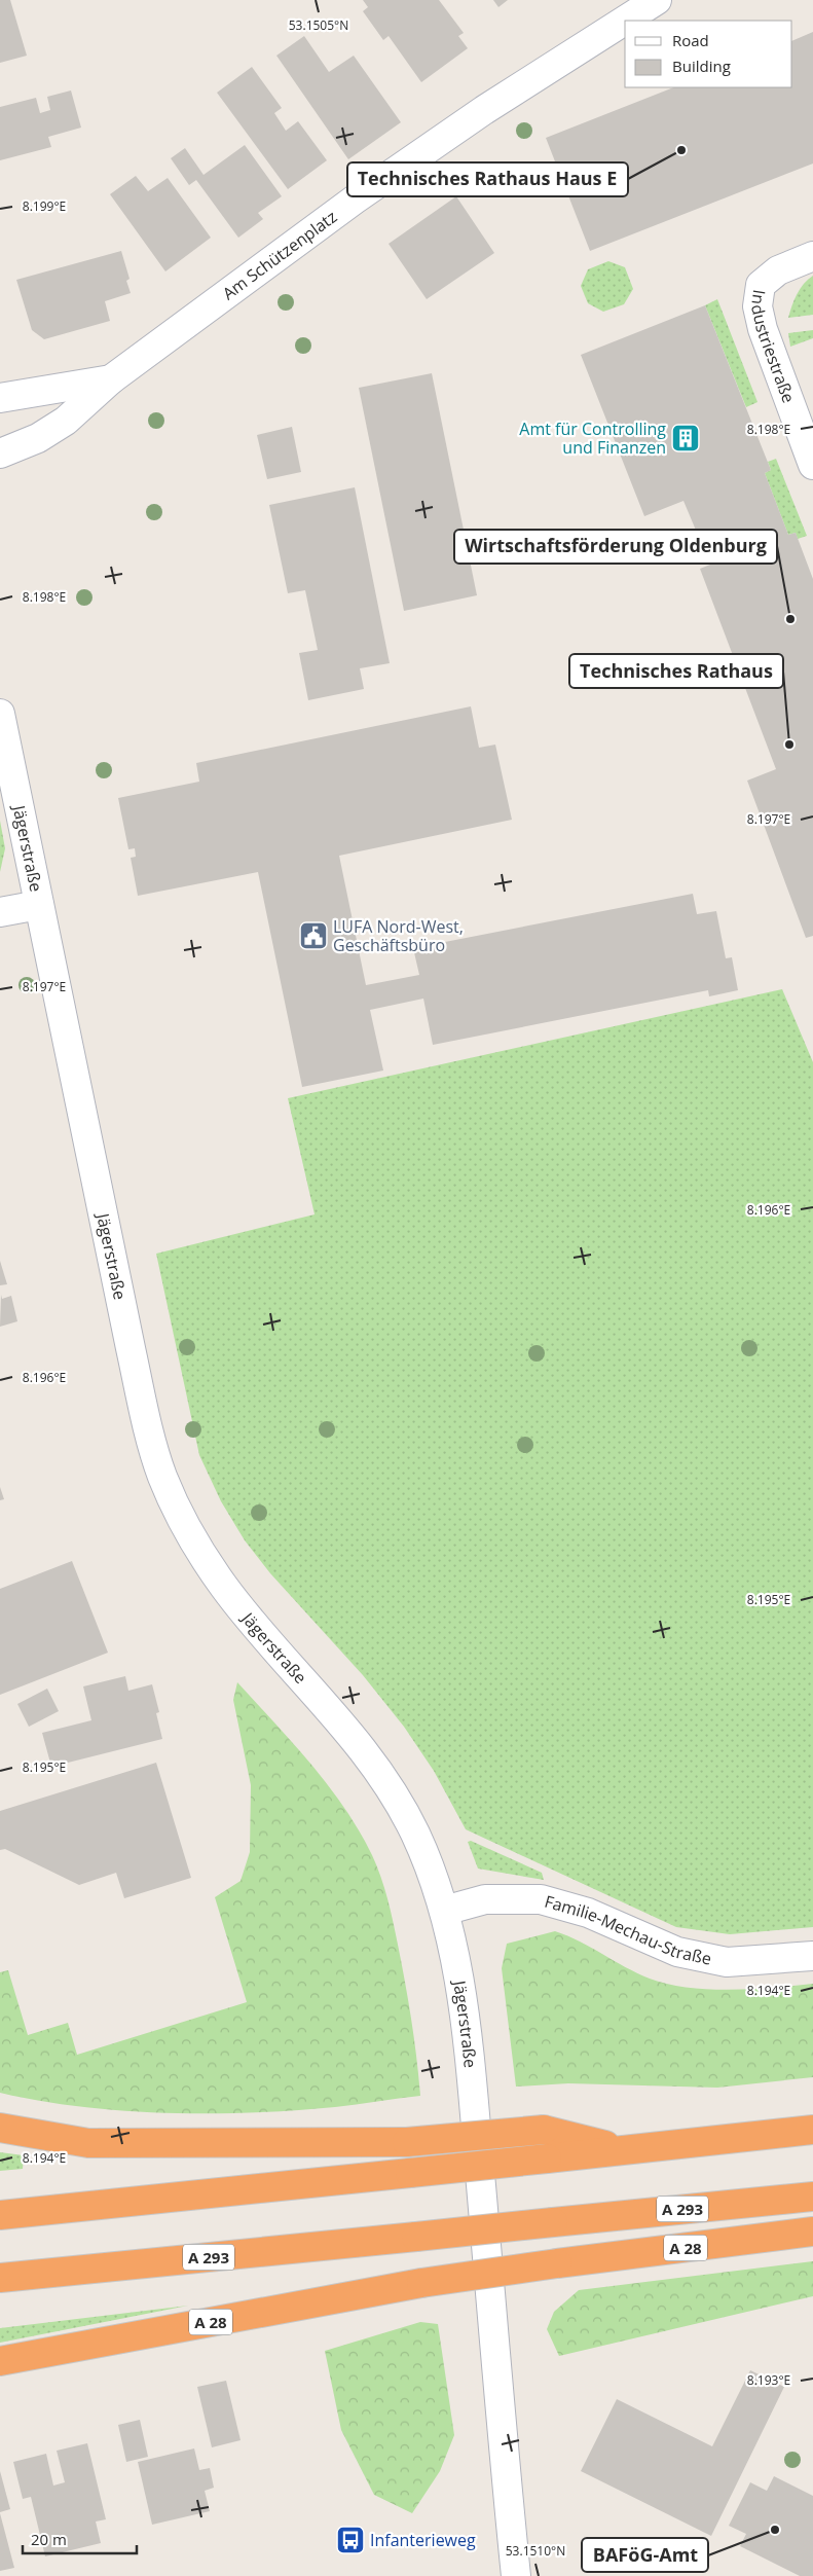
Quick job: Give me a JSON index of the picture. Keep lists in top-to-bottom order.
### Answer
{
  "streets": {
    "highway": ["A 293", "A 28"],
    "street": [
      "Am Schützenplatz",
      "Industriestraße",
      "Jägerstraße",
      "Familie-Mechau-Straße"
    ]
  },
  "crossings": [
    ["Jägerstraße", "Familie-Mechau-Straße"]
  ],
  "places": {
    "other": [
      "Technisches Rathaus Haus E",
      "Wirtschaftsförderung Oldenburg",
      "Technisches Rathaus",
      "BAFöG-Amt"
    ],
    "building": ["Amt für Controlling und Finanzen"],
    "public building": ["LUFA Nord-West, Geschäftsbüro"],
    "bus stop": ["Infanterieweg"]
  },
  "legend": ["Road", "Building"],
  "scale_bar": "20 m",
  "coordinates": [
    "53.1505°N",
    "8.199°E",
    "8.198°E",
    "8.197°E",
    "8.196°E",
    "8.195°E",
    "8.194°E",
    "8.193°E",
    "53.1510°N"
  ]
}
